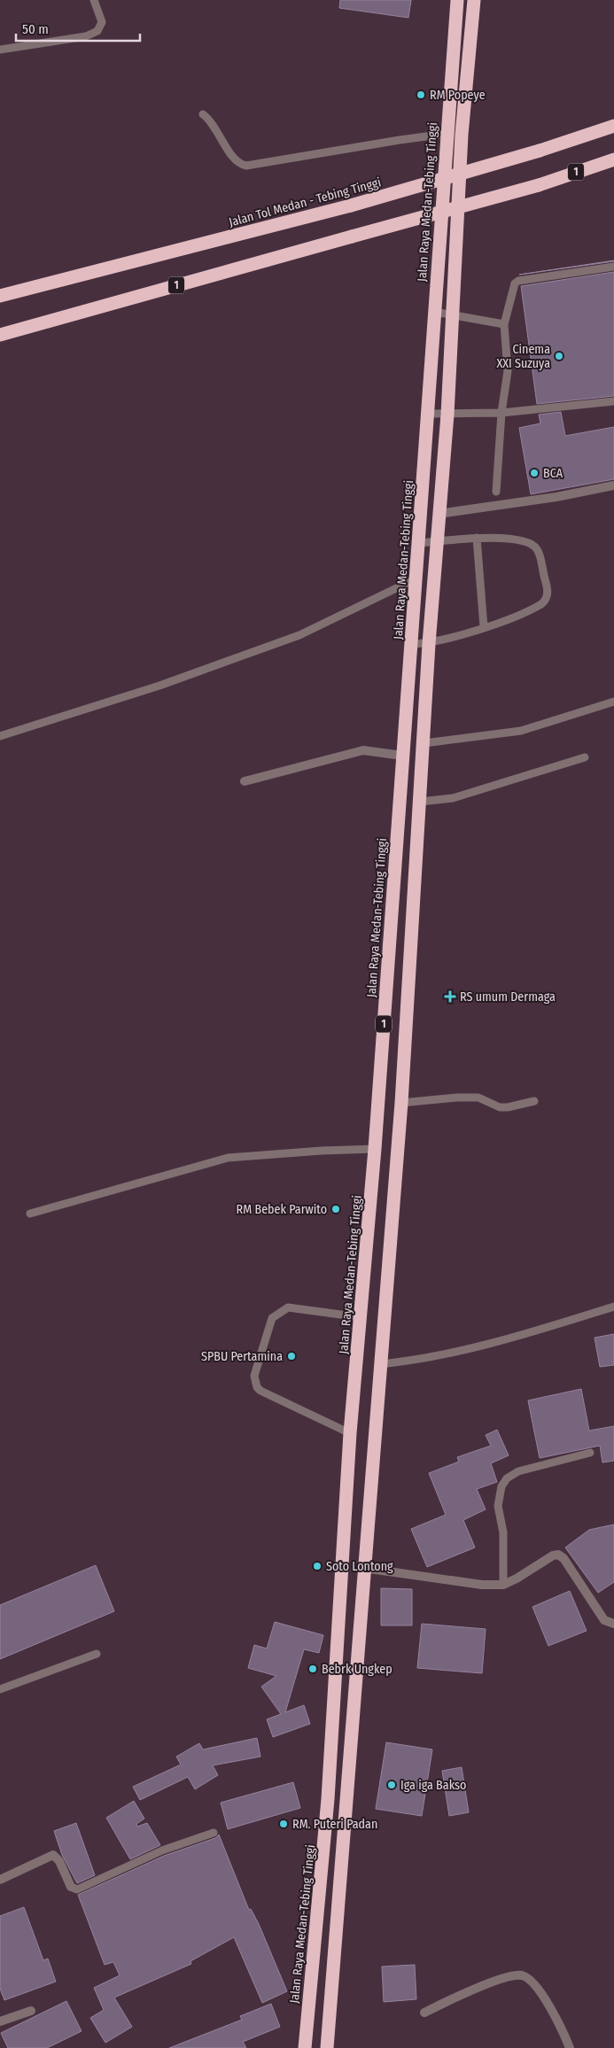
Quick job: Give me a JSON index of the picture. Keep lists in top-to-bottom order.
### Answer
{
  "streets": {
    "highway": ["1", "Jalan Tol Medan - Tebing Tinggi", "Jalan Raya Medan-Tebing Tinggi"]
  },
  "places": {
    "other": [
      "RM Popeye",
      "Cinema XXI Suzuya",
      "BCA",
      "RM Bebek Parwito",
      "SPBU Pertamina",
      "Soto Lontong",
      "Bebrk Ungkep",
      "Iga iga Bakso",
      "RM. Puteri Padan"
    ],
    "health": ["RS umum Dermaga"]
  },
  "scale_bar": "50 m"
}
